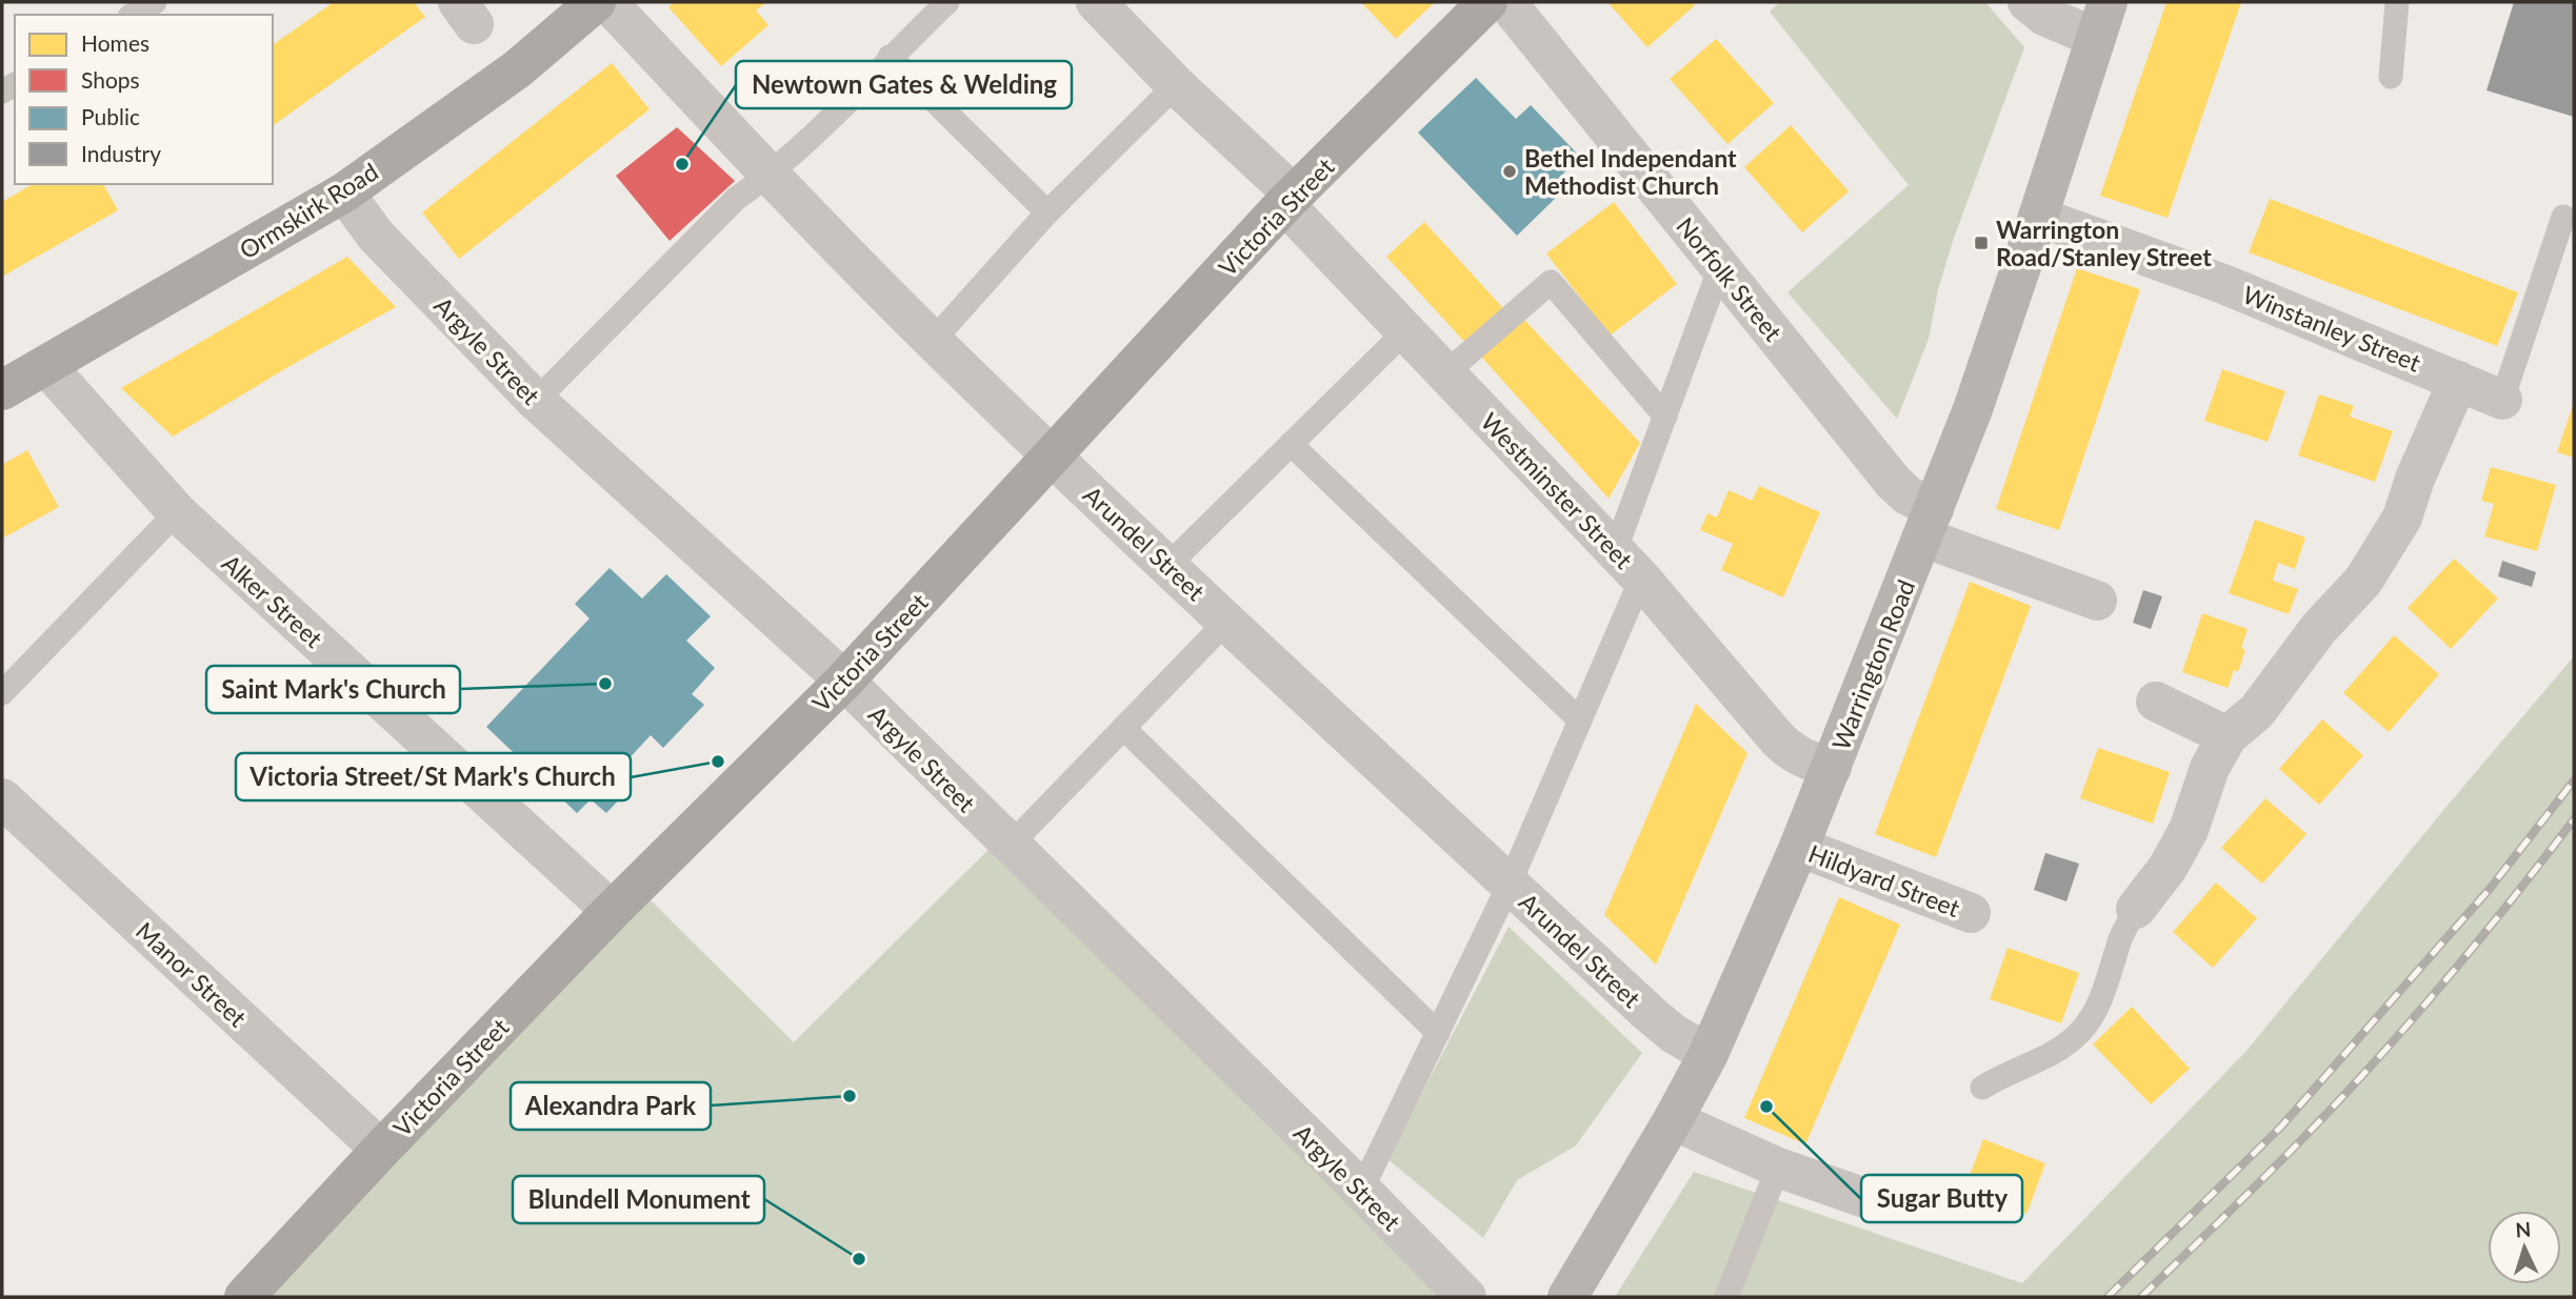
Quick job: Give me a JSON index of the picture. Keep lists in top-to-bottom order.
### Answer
{
  "streets": {
    "highway": ["Ormskirk Road"],
    "main road": ["Victoria Street", "Warrington Road"],
    "street": [
      "Norfolk Street",
      "Winstanley Street",
      "Argyle Street",
      "Westminster Street",
      "Arundel Street",
      "Alker Street",
      "Hildyard Street",
      "Manor Street"
    ]
  },
  "crossings": [
    ["Ormskirk Road", "Argyle Street"],
    ["Ormskirk Road", "Alker Street"],
    ["Victoria Street", "Argyle Street"],
    ["Victoria Street", "Westminster Street"],
    ["Victoria Street", "Arundel Street"],
    ["Victoria Street", "Alker Street"],
    ["Victoria Street", "Manor Street"],
    ["Norfolk Street", "Warrington Road"],
    ["Winstanley Street", "Warrington Road"],
    ["Westminster Street", "Warrington Road"],
    ["Arundel Street", "Warrington Road"],
    ["Warrington Road", "Hildyard Street"]
  ],
  "places": {
    "other": [
      "Newtown Gates & Welding",
      "Bethel Independant Methodist Church",
      "Saint Mark's Church",
      "Victoria Street/St Mark's Church",
      "Alexandra Park",
      "Sugar Butty",
      "Blundell Monument"
    ],
    "transit": ["Warrington Road/Stanley Street"]
  },
  "legend": [
    "Homes",
    "Shops",
    "Public",
    "Industry"
  ],
  "north": "top"
}
